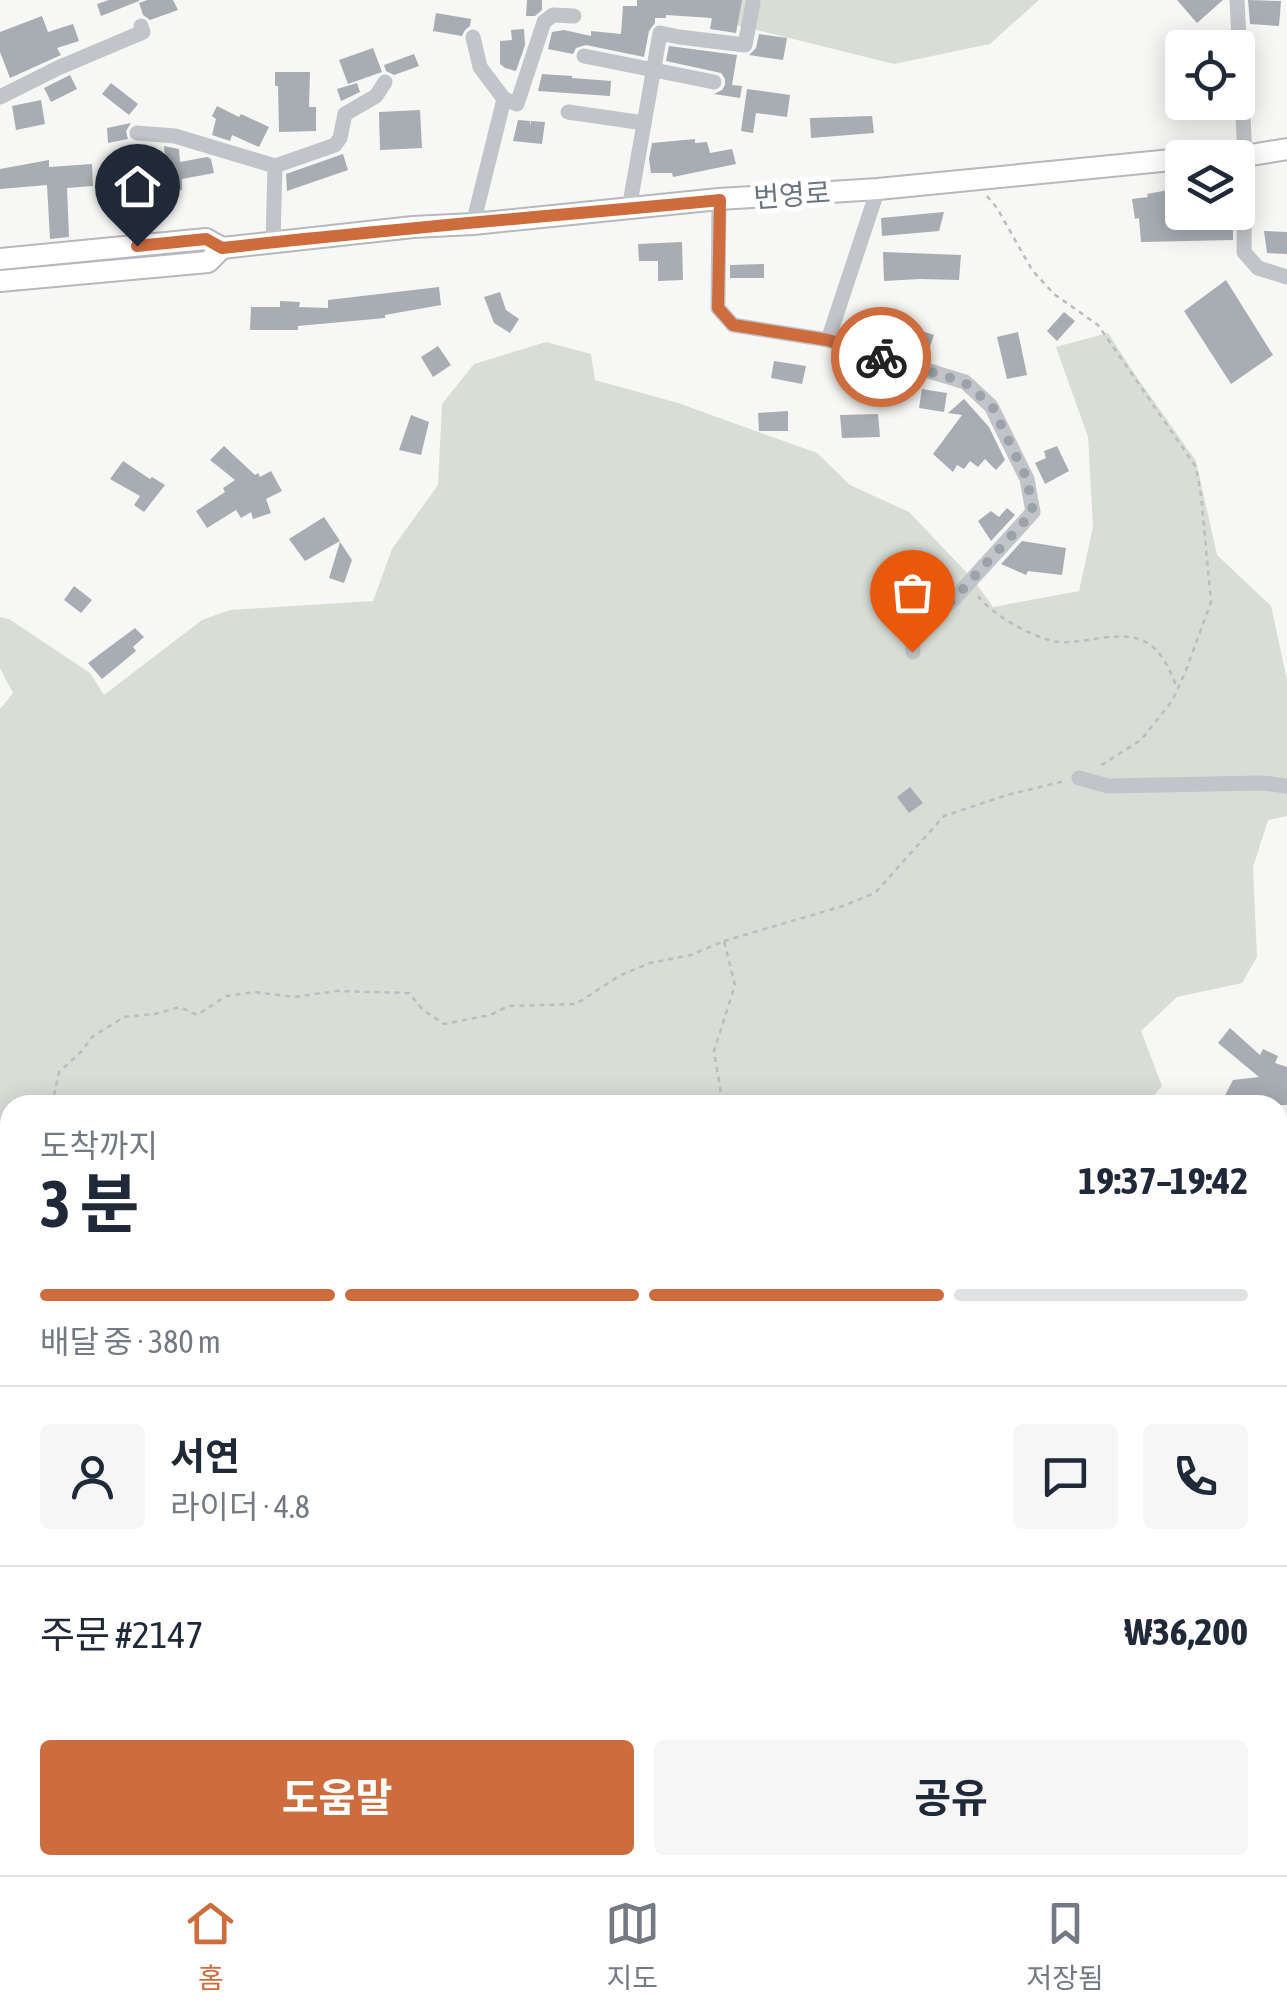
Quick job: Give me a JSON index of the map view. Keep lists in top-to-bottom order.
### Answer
{
  "streets": {
    "main road": ["번영로"]
  },
  "page": {
    "heading": ["3 분", "도착까지", "19:37–19:42"],
    "panel": [
      "서연",
      "라이더 · 4.8",
      "주문 #2147",
      "₩36,200"
    ],
    "bar": "배달 중 · 380 m",
    "buttons": ["도움말", "공유"],
    "tabs": ["홈", "지도", "저장됨"]
  }
}
